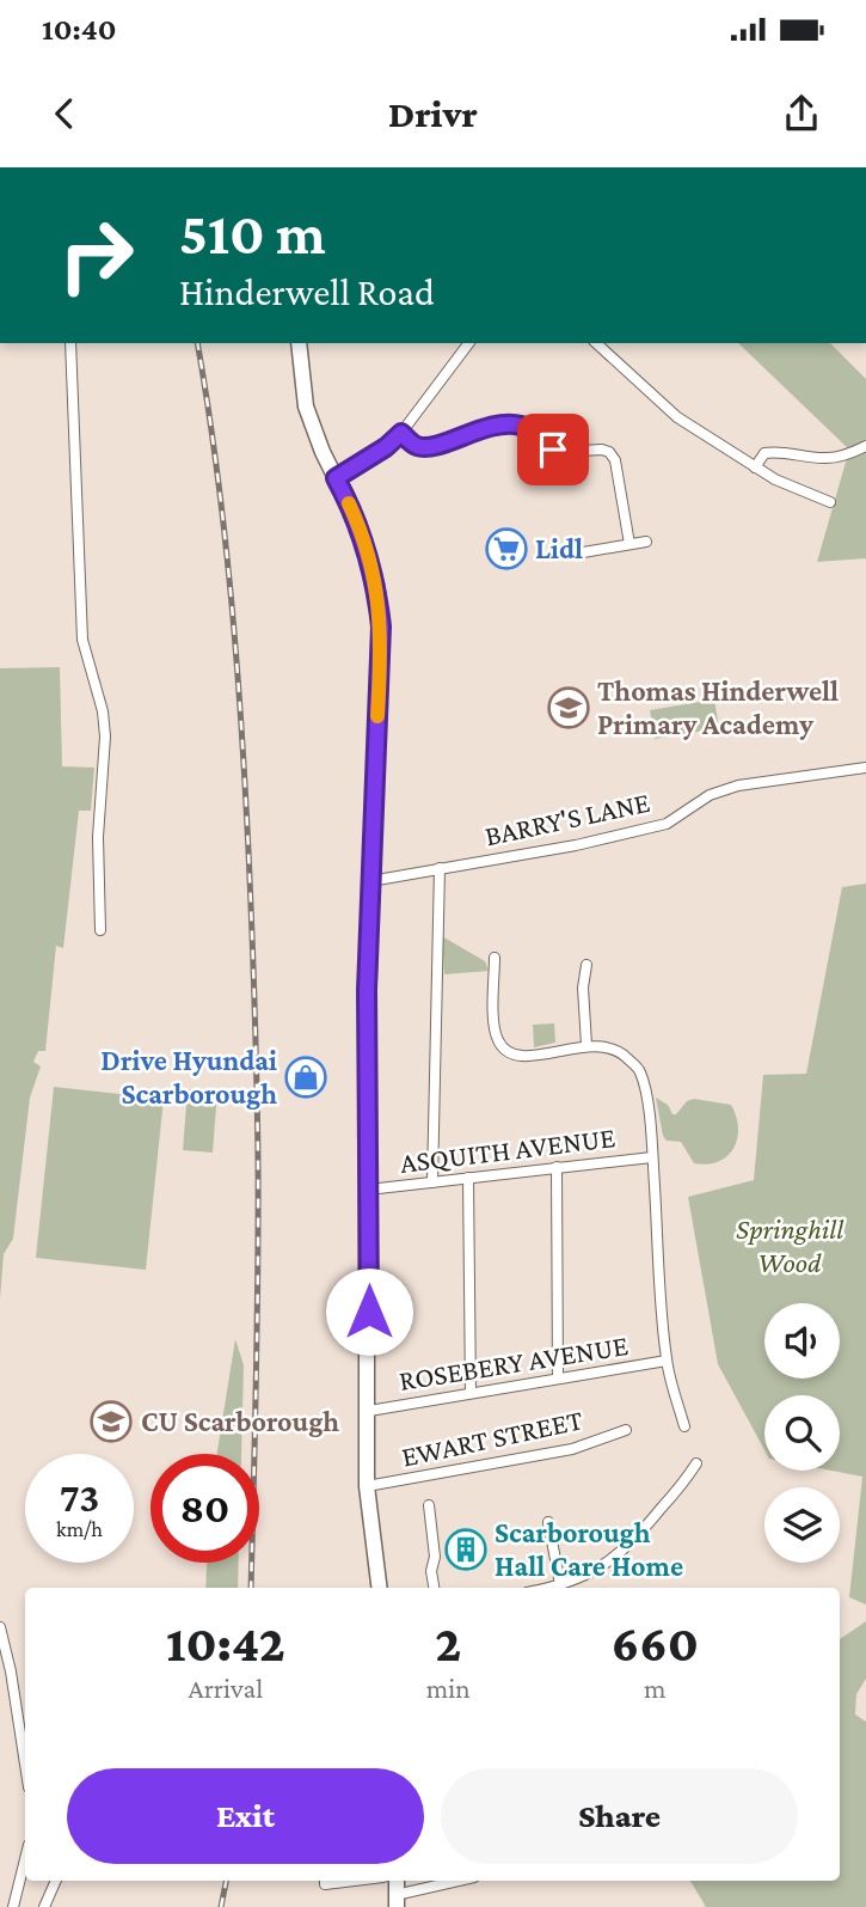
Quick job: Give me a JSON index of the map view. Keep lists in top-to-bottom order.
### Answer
{
  "streets": {
    "street": [
      "BARRY'S LANE",
      "ASQUITH AVENUE",
      "ROSEBERY AVENUE",
      "EWART STREET"
    ]
  },
  "parks": ["Springhill Wood"],
  "places": {
    "supermarket": ["Lidl"],
    "school or university": ["Thomas Hinderwell Primary Academy", "CU Scarborough"],
    "shop": ["Drive Hyundai Scarborough"],
    "building": ["Scarborough Hall Care Home"]
  },
  "page": {
    "status": "10:40",
    "header": "Drivr",
    "turn": ["510 m", "Hinderwell Road"],
    "speed": "73 km/h",
    "limit": "80",
    "eta": [
      "10:42",
      "Arrival",
      "2",
      "min",
      "660",
      "m"
    ],
    "buttons": ["Exit", "Share"]
  }
}
